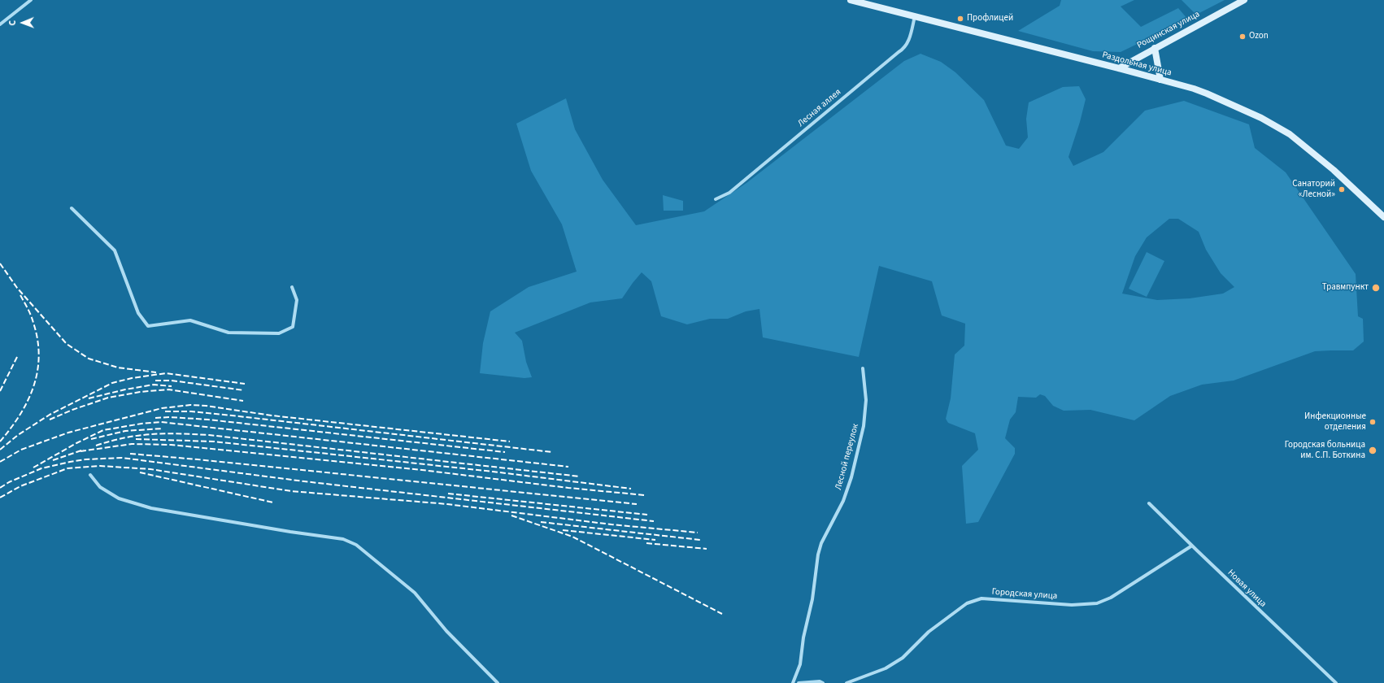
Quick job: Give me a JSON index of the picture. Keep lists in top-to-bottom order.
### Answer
{
  "streets": {
    "main road": ["Рощинская улица", "Раздольная улица"],
    "street": [
      "Лесная аллея",
      "Лесной переулок",
      "Новая улица",
      "Городская улица"
    ]
  },
  "crossings": [
    ["Рощинская улица", "Раздольная улица"],
    ["Раздольная улица", "Лесная аллея"],
    ["Новая улица", "Городская улица"]
  ],
  "places": [
    "Профлицей",
    "Ozon",
    "Санаторий «Лесной»",
    "Травмпункт",
    "Инфекционные отделения",
    "Городская больница им. С.П. Боткина"
  ],
  "north": "left"
}
